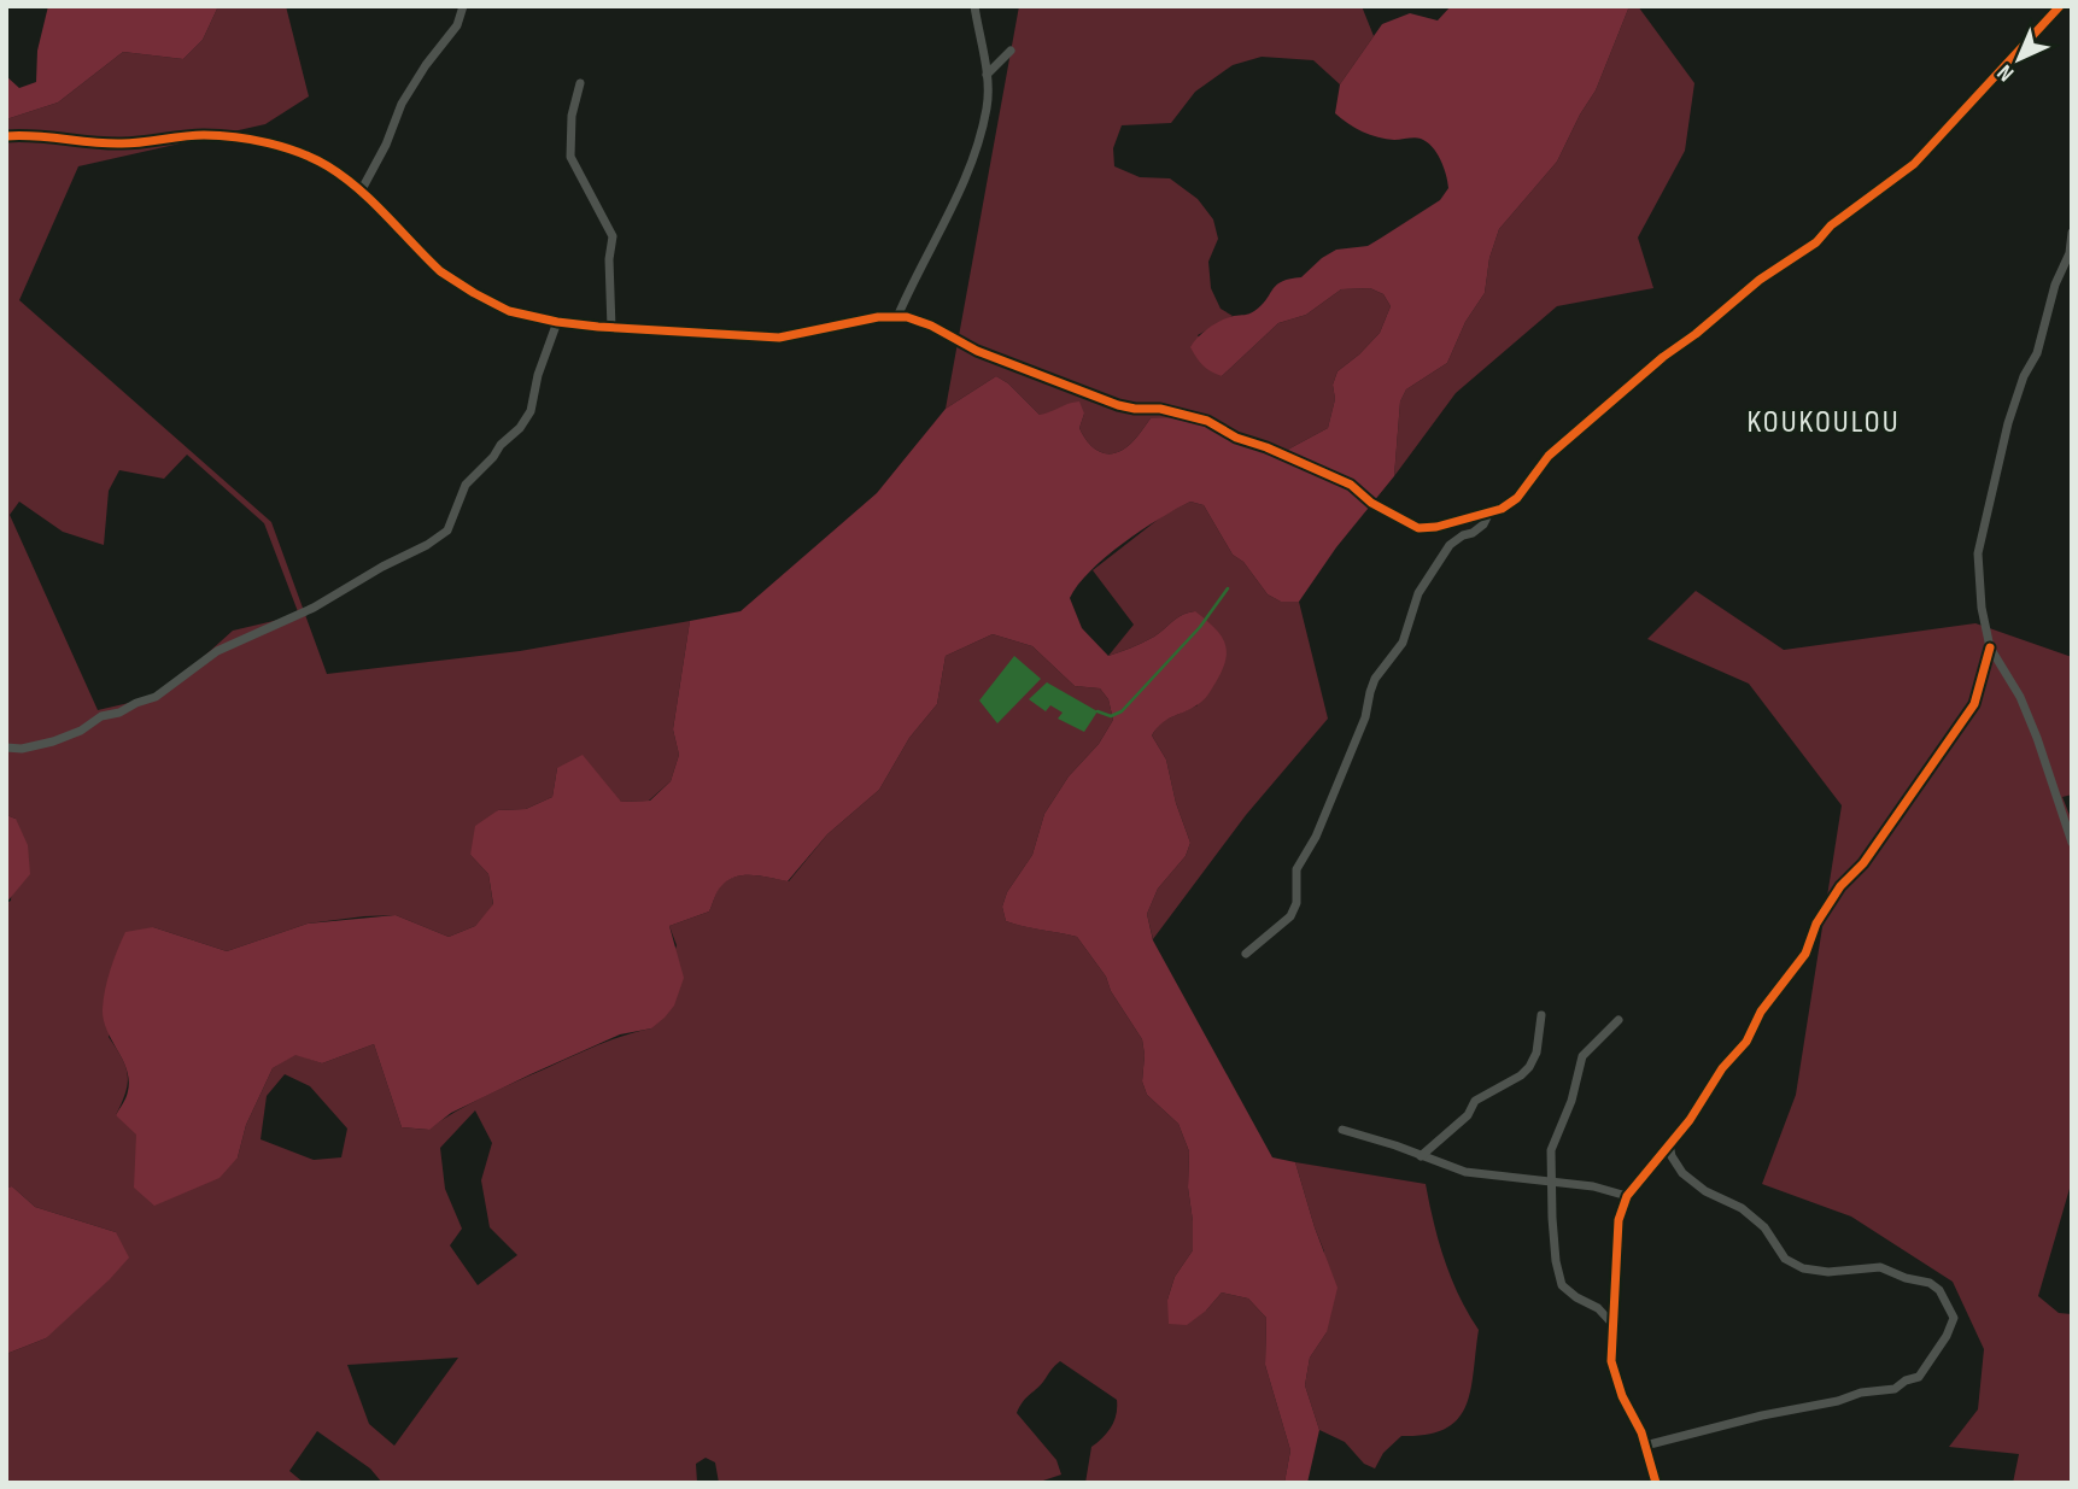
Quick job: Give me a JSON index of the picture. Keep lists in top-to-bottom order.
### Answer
{
  "districts": ["KOUKOULOU"],
  "north": "bottom left"
}
